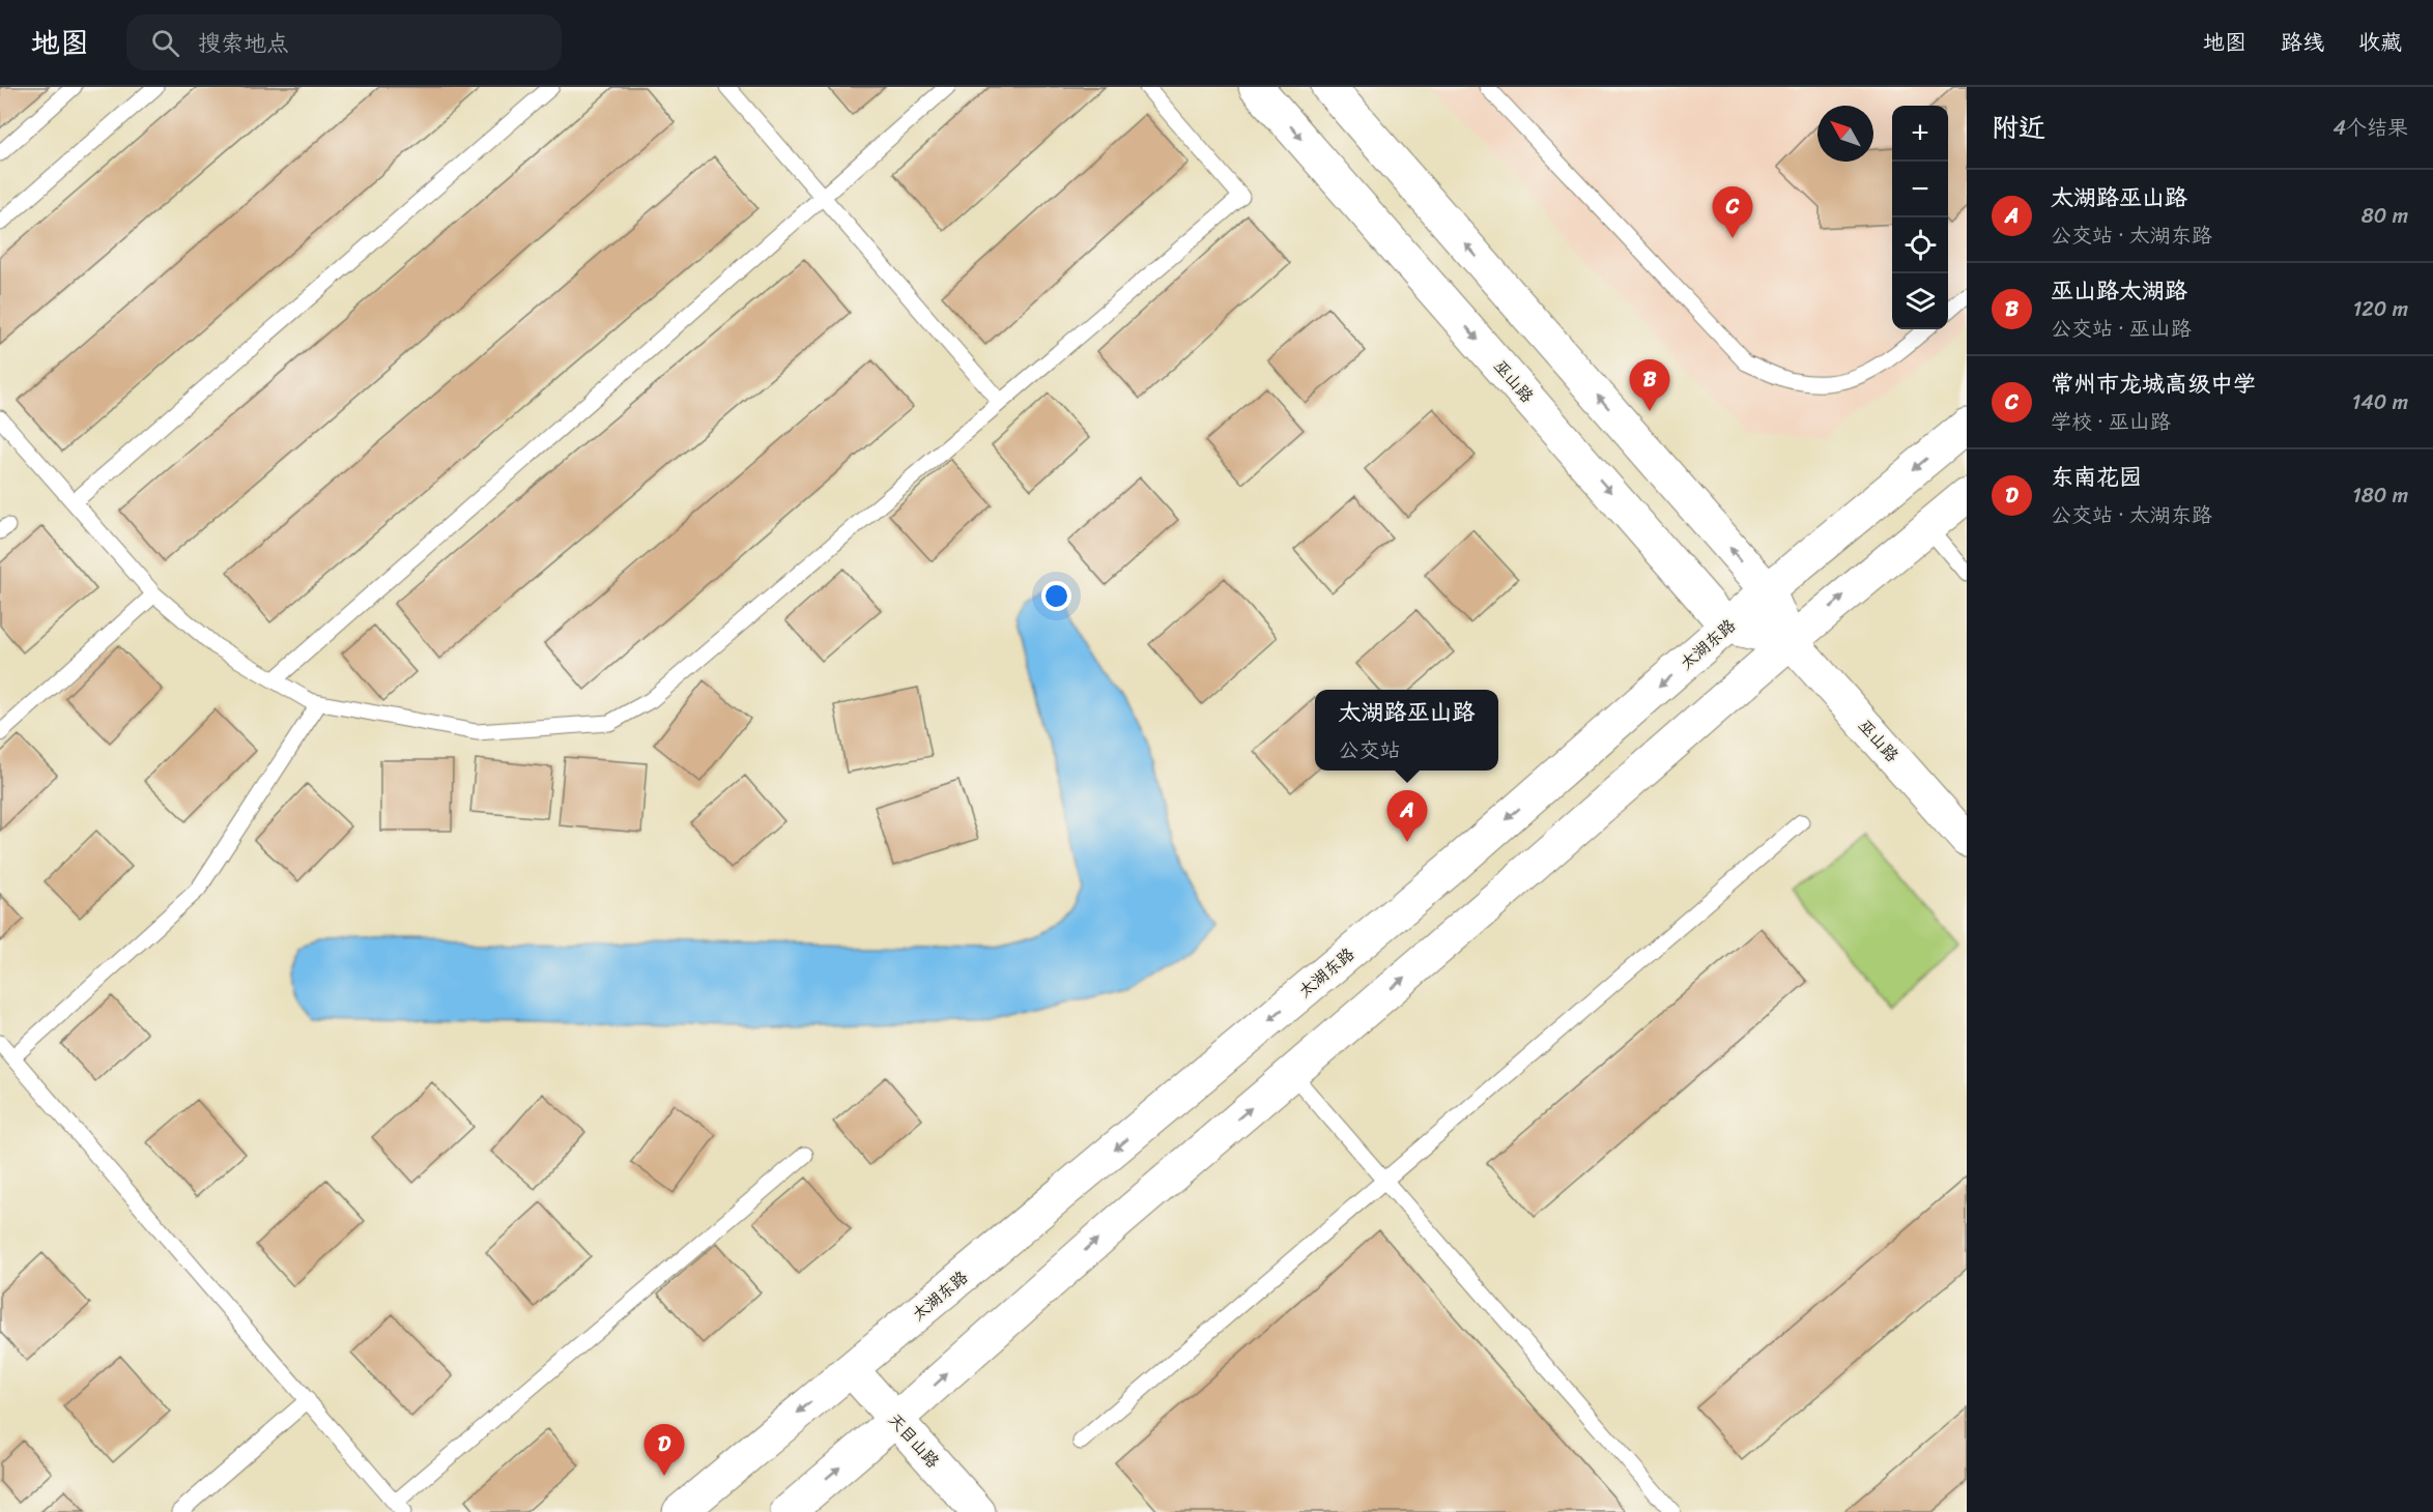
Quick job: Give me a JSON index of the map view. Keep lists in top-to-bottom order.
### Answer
{
  "streets": {
    "main road": ["巫山路", "太湖东路", "天目山路"]
  },
  "crossings": [
    ["巫山路", "太湖东路"],
    ["太湖东路", "天目山路"]
  ],
  "north": "top left",
  "page": {
    "header": "地图",
    "search": "搜索地点",
    "nav": ["地图", "路线", "收藏"],
    "heading": ["附近", "4个结果"],
    "map_buttons": ["+", "−"],
    "list": [
      {
        "mark": "A",
        "name": "太湖路巫山路",
        "note": "公交站 · 太湖东路",
        "value": "80 m"
      },
      {
        "mark": "B",
        "name": "巫山路太湖路",
        "note": "公交站 · 巫山路",
        "value": "120 m"
      },
      {
        "mark": "C",
        "name": "常州市龙城高级中学",
        "note": "学校 · 巫山路",
        "value": "140 m"
      },
      {
        "mark": "D",
        "name": "东南花园",
        "note": "公交站 · 太湖东路",
        "value": "180 m"
      }
    ],
    "pins": [
      "C",
      "B",
      "A",
      "D"
    ],
    "popup": ["太湖路巫山路", "公交站"]
  }
}
